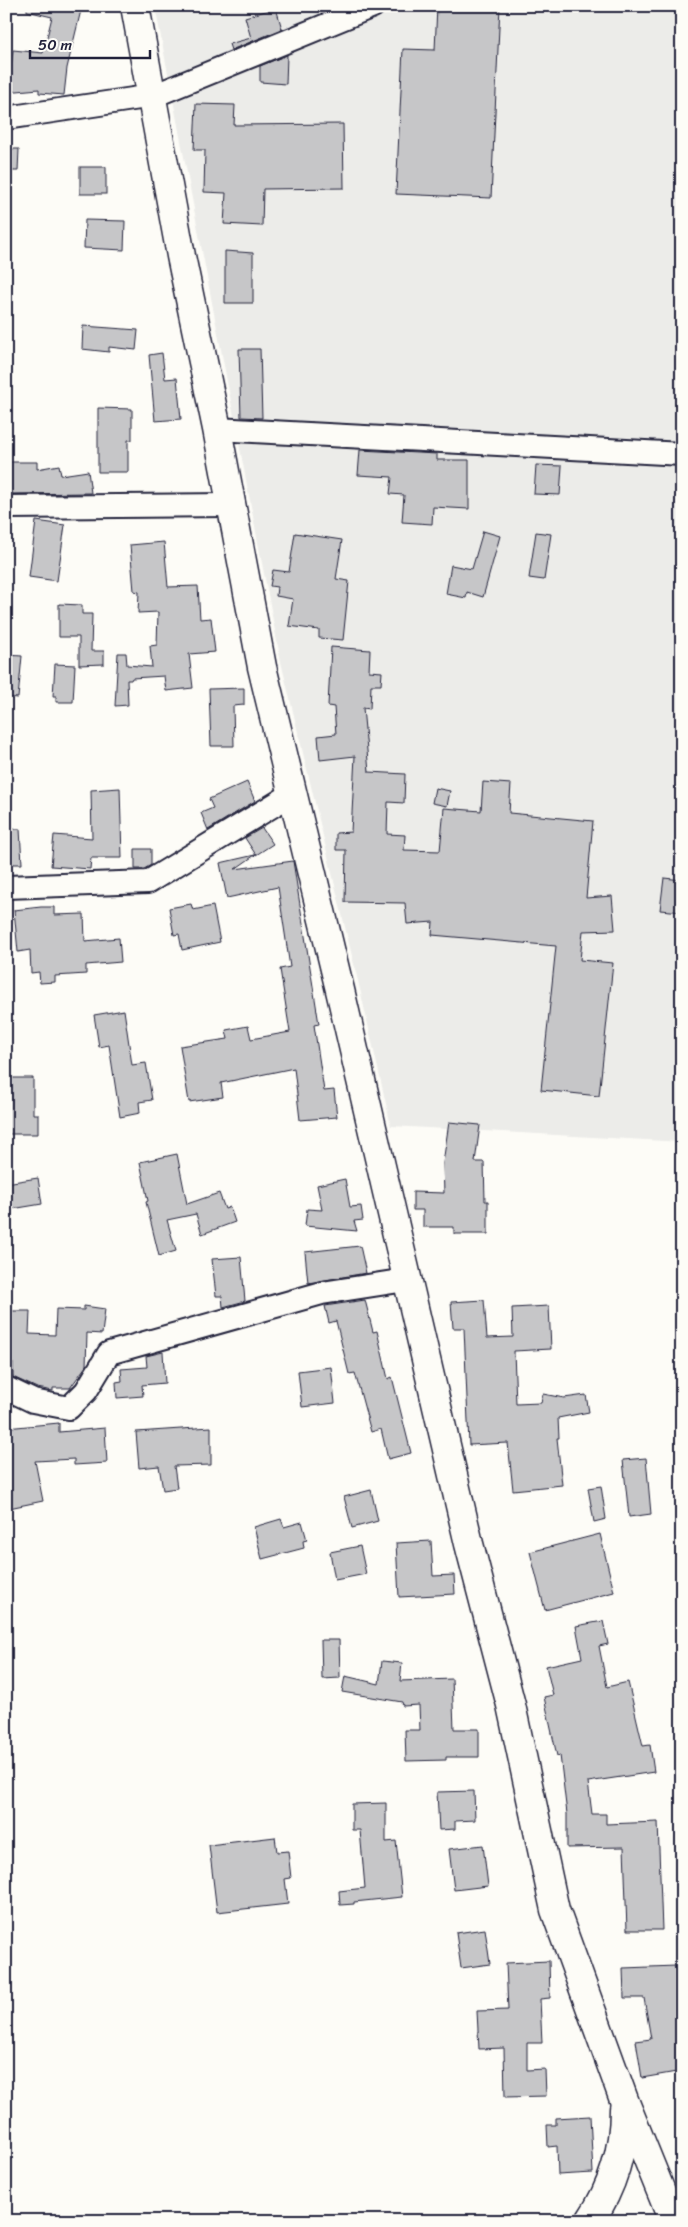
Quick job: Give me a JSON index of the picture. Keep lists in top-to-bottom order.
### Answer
{
  "scale_bar": "50 m"
}
